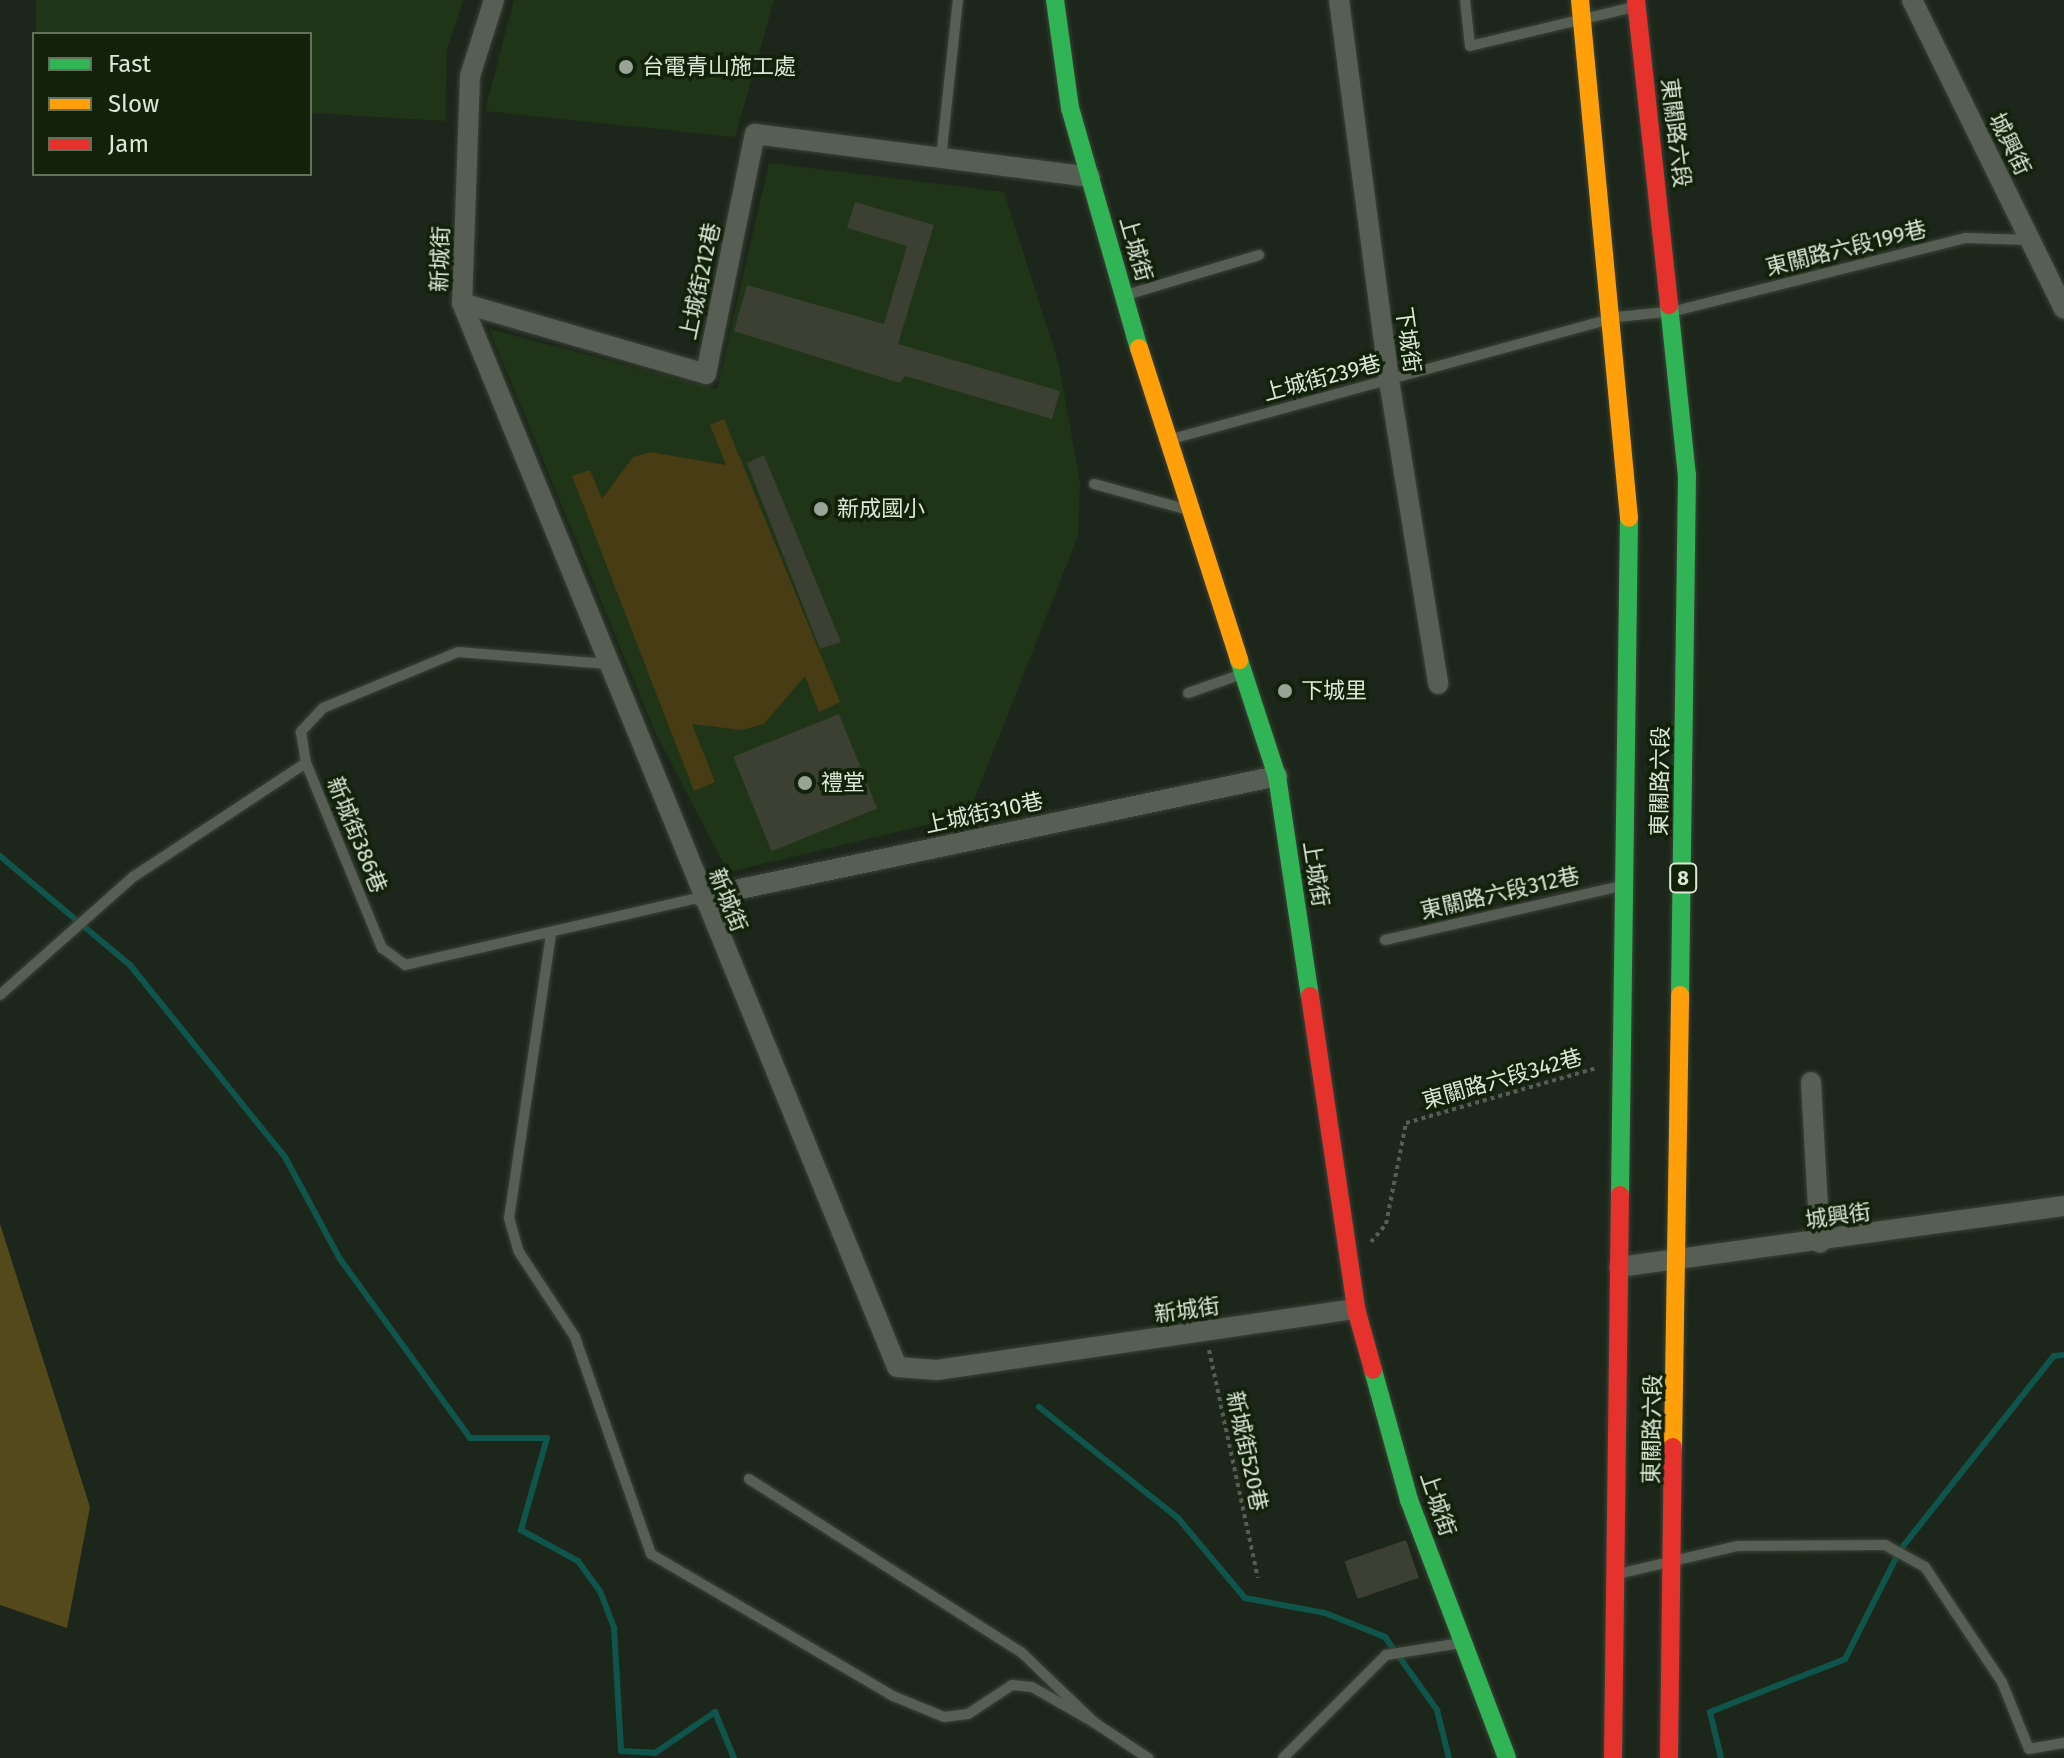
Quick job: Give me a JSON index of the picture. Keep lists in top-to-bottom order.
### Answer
{
  "streets": {
    "main road": ["東關路六段", "上城街", "8"],
    "street": [
      "城興街",
      "新城街",
      "上城街212巷",
      "下城街",
      "上城街310巷"
    ],
    "lane": [
      "東關路六段199巷",
      "上城街239巷",
      "新城街386巷",
      "東關路六段312巷"
    ],
    "path": ["東關路六段342巷", "新城街520巷"]
  },
  "crossings": [
    ["東關路六段", "城興街"],
    ["東關路六段", "東關路六段199巷"],
    ["東關路六段", "上城街239巷"],
    ["東關路六段", "東關路六段312巷"],
    ["東關路六段", "東關路六段342巷"],
    ["城興街", "東關路六段199巷"],
    ["東關路六段199巷", "上城街239巷"],
    ["上城街", "新城街"],
    ["上城街", "上城街212巷"],
    ["上城街", "上城街239巷"],
    ["上城街", "上城街310巷"],
    ["上城街", "東關路六段342巷"],
    ["新城街", "上城街212巷"],
    ["新城街", "上城街310巷"],
    ["新城街", "新城街386巷"],
    ["新城街", "新城街520巷"],
    ["下城街", "上城街239巷"],
    ["上城街310巷", "新城街386巷"]
  ],
  "places": [
    "台電青山施工處",
    "新成國小",
    "下城里",
    "禮堂"
  ],
  "legend": ["Fast", "Slow", "Jam"]
}
